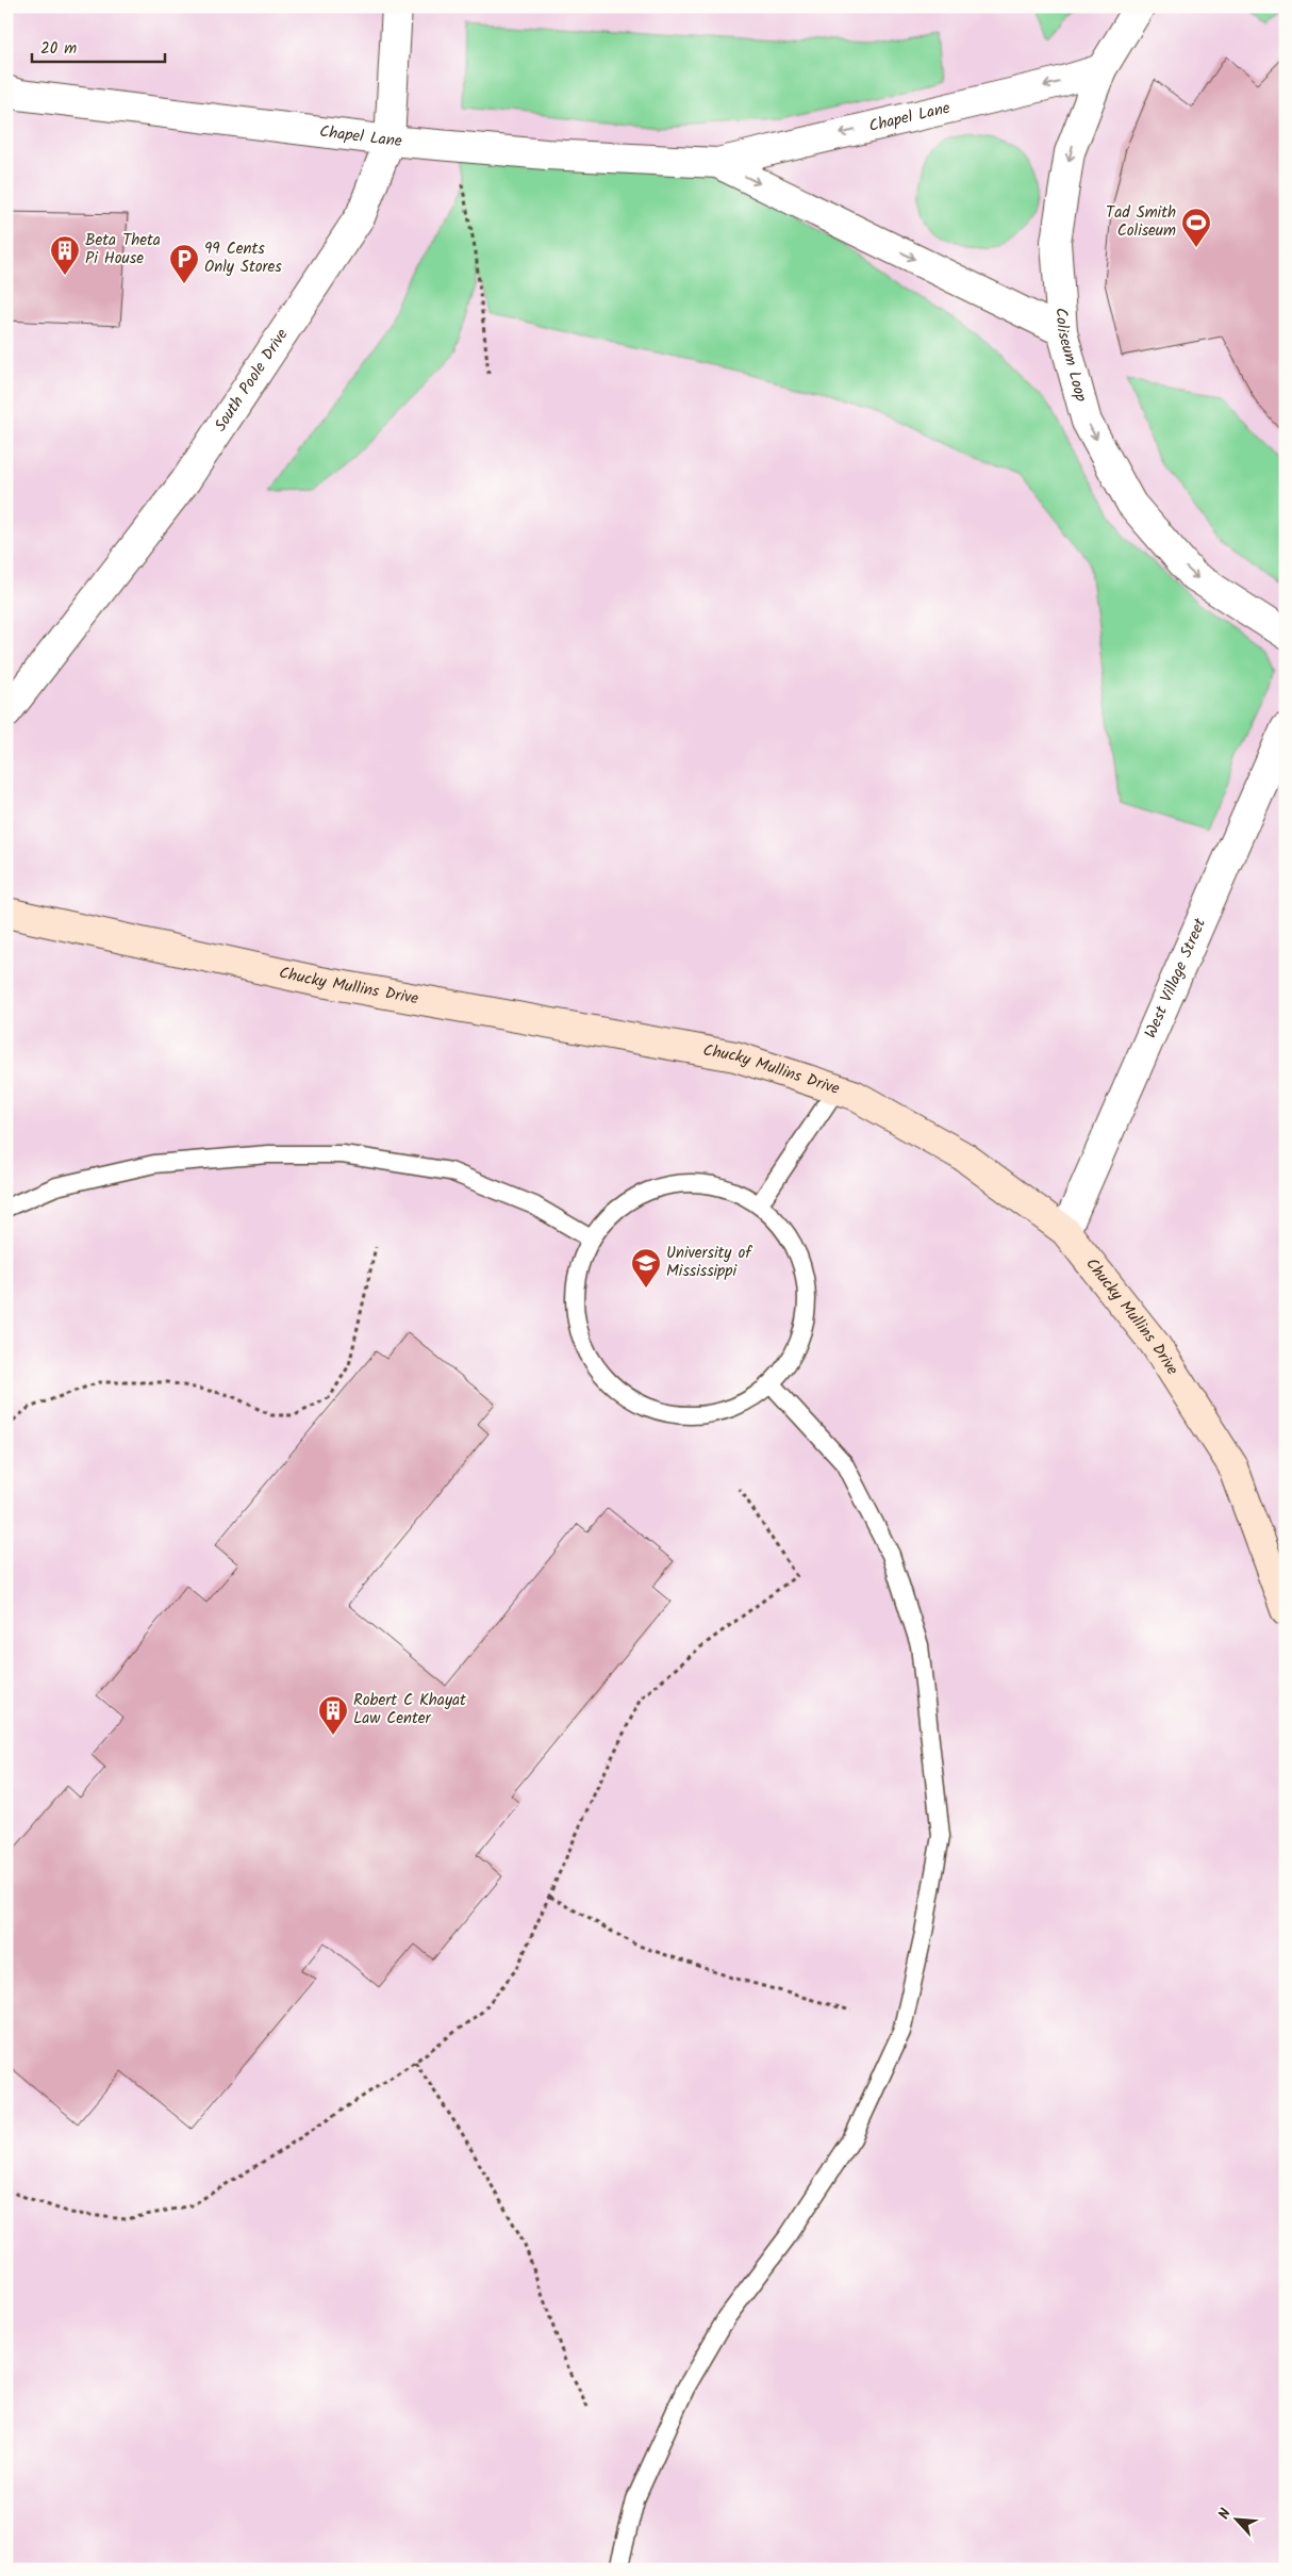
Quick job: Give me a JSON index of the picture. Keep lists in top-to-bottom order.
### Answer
{
  "streets": {
    "street": [
      "Chapel Lane",
      "Coliseum Loop",
      "South Poole Drive",
      "West Village Street",
      "Chucky Mullins Drive"
    ]
  },
  "crossings": [
    ["Chapel Lane", "Coliseum Loop"],
    ["Chapel Lane", "South Poole Drive"],
    ["West Village Street", "Chucky Mullins Drive"]
  ],
  "one_way": ["Coliseum Loop"],
  "places": {
    "sports": ["Tad Smith Coliseum"],
    "building": ["Beta Theta Pi House", "Robert C Khayat Law Center"],
    "parking": ["99 Cents Only Stores"],
    "school or university": ["University of Mississippi"]
  },
  "scale_bar": "20 m",
  "north": "top left"
}
